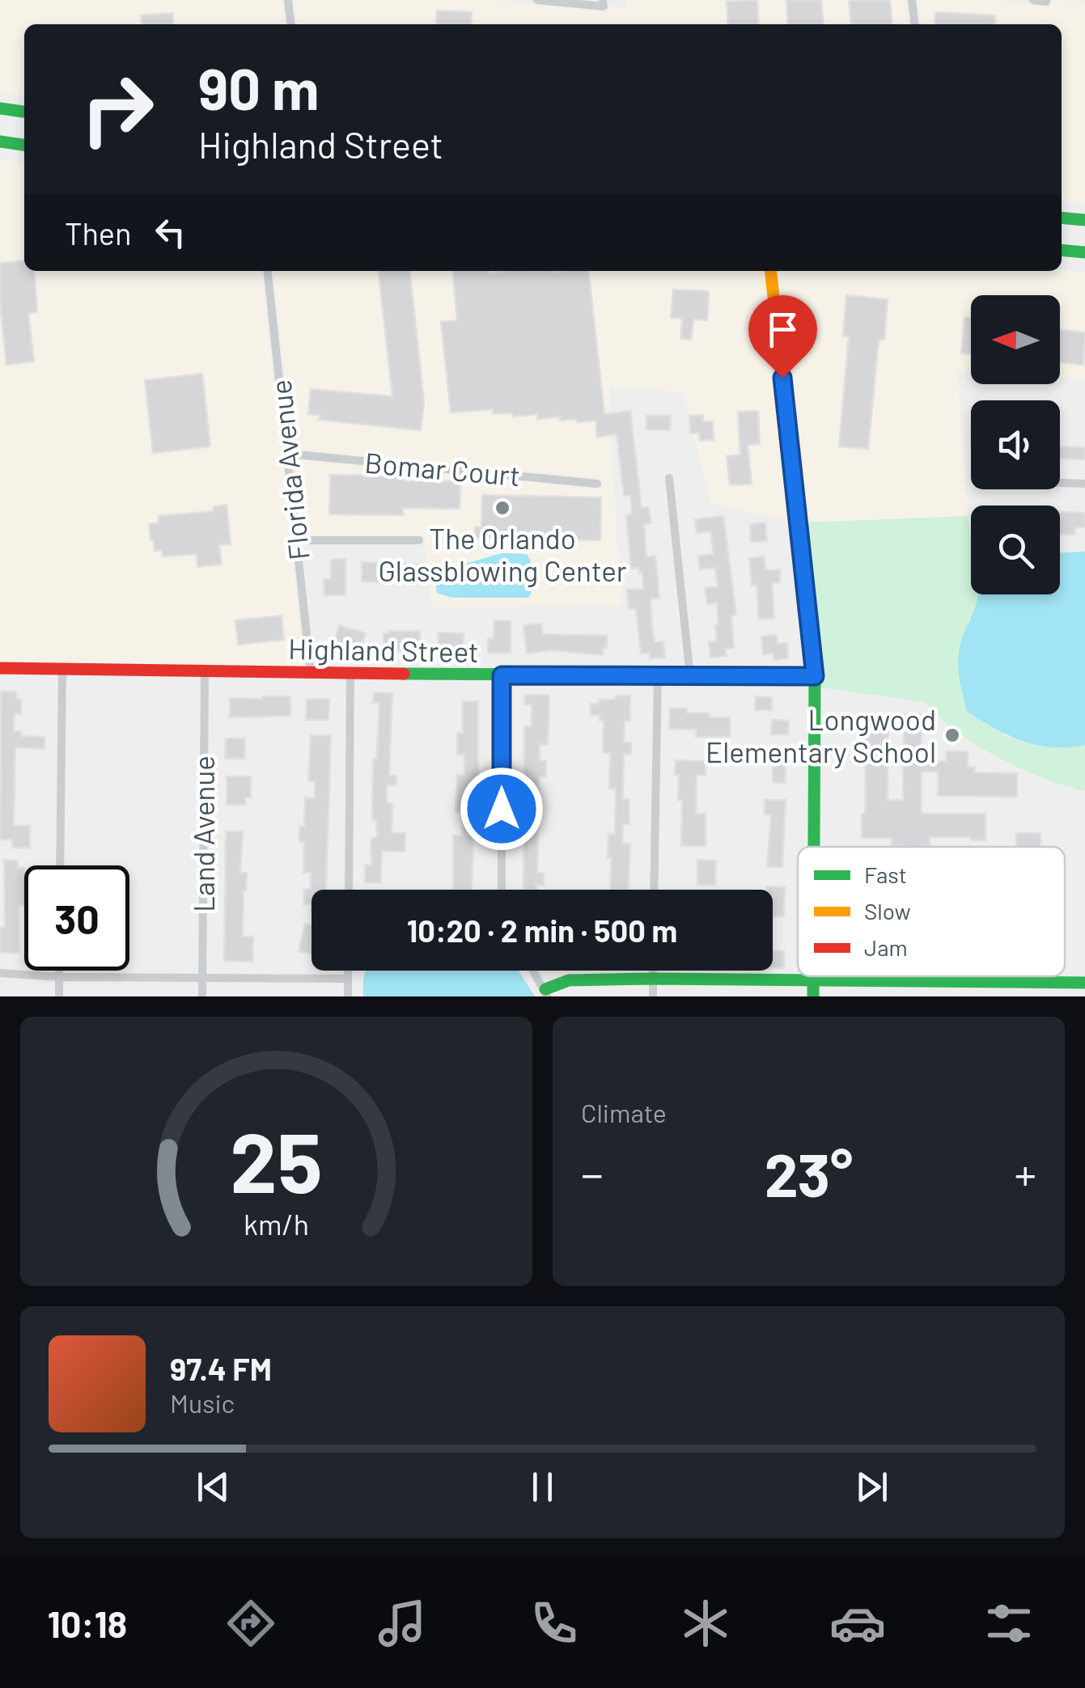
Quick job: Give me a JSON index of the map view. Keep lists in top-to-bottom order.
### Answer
{
  "streets": {
    "street": [
      "Bomar Court",
      "Florida Avenue",
      "Highland Street",
      "Land Avenue"
    ]
  },
  "crossings": [
    ["Bomar Court", "Florida Avenue"],
    ["Florida Avenue", "Highland Street"],
    ["Highland Street", "Land Avenue"]
  ],
  "places": ["The Orlando Glassblowing Center", "Longwood Elementary School"],
  "legend": ["Fast", "Slow", "Jam"],
  "north": "left",
  "page": {
    "turn": ["90 m", "Highland Street"],
    "then": "Then",
    "limit": "30",
    "trip": "10:20 · 2 min · 500 m",
    "tile": "Climate",
    "heat": ["−", "23°", "+"],
    "song": ["97.4 FM", "Music"],
    "tabs": "10:18",
    "gauge": ["25", "km/h"]
  }
}
